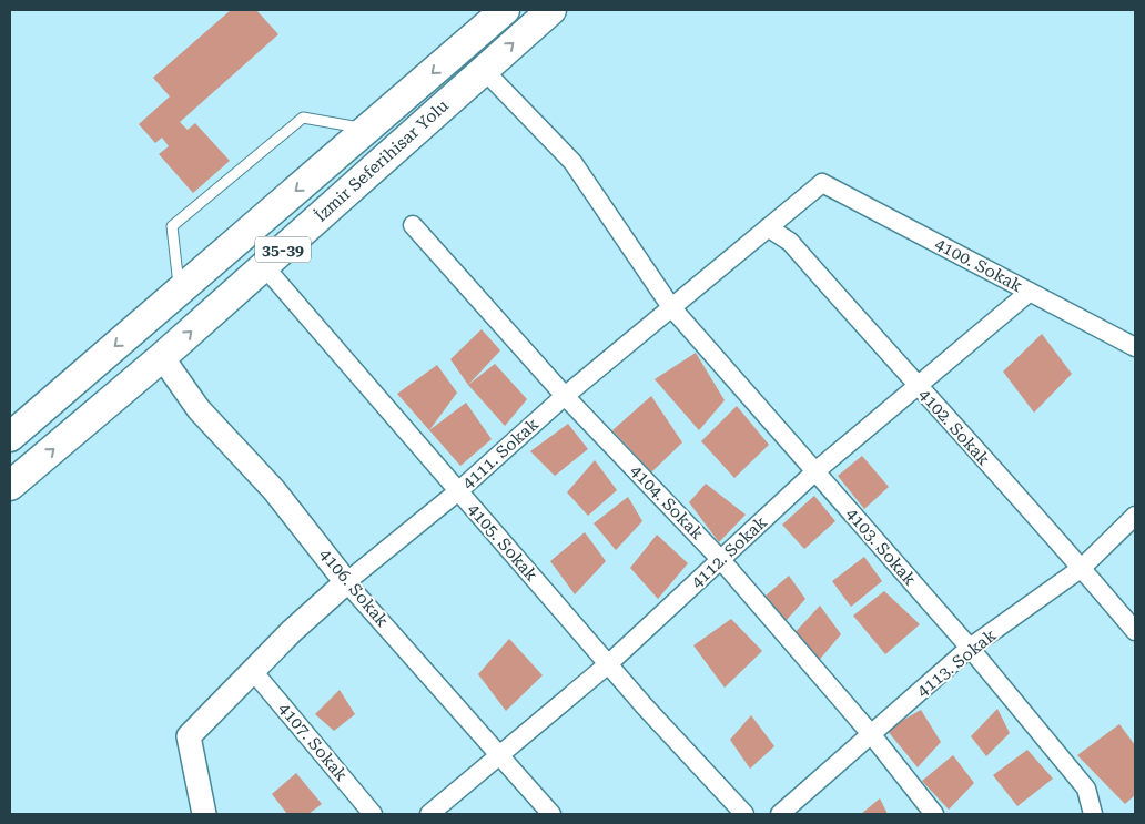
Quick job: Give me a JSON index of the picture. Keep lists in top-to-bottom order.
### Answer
{
  "streets": {
    "main road": ["İzmir Seferihisar Yolu", "35-39"],
    "street": [
      "4100. Sokak",
      "4102. Sokak",
      "4111. Sokak",
      "4104. Sokak",
      "4105. Sokak",
      "4103. Sokak",
      "4112. Sokak",
      "4106. Sokak",
      "4113. Sokak",
      "4107. Sokak"
    ]
  },
  "crossings": [
    ["İzmir Seferihisar Yolu", "4105. Sokak"],
    ["İzmir Seferihisar Yolu", "4103. Sokak"],
    ["İzmir Seferihisar Yolu", "4106. Sokak"],
    ["4100. Sokak", "4111. Sokak"],
    ["4100. Sokak", "4112. Sokak"],
    ["4102. Sokak", "4111. Sokak"],
    ["4102. Sokak", "4112. Sokak"],
    ["4102. Sokak", "4113. Sokak"],
    ["4111. Sokak", "4104. Sokak"],
    ["4111. Sokak", "4105. Sokak"],
    ["4111. Sokak", "4103. Sokak"],
    ["4111. Sokak", "4106. Sokak"],
    ["4111. Sokak", "4107. Sokak"],
    ["4104. Sokak", "4112. Sokak"],
    ["4104. Sokak", "4113. Sokak"],
    ["4105. Sokak", "4112. Sokak"],
    ["4103. Sokak", "4112. Sokak"],
    ["4103. Sokak", "4113. Sokak"],
    ["4112. Sokak", "4106. Sokak"]
  ]
}
